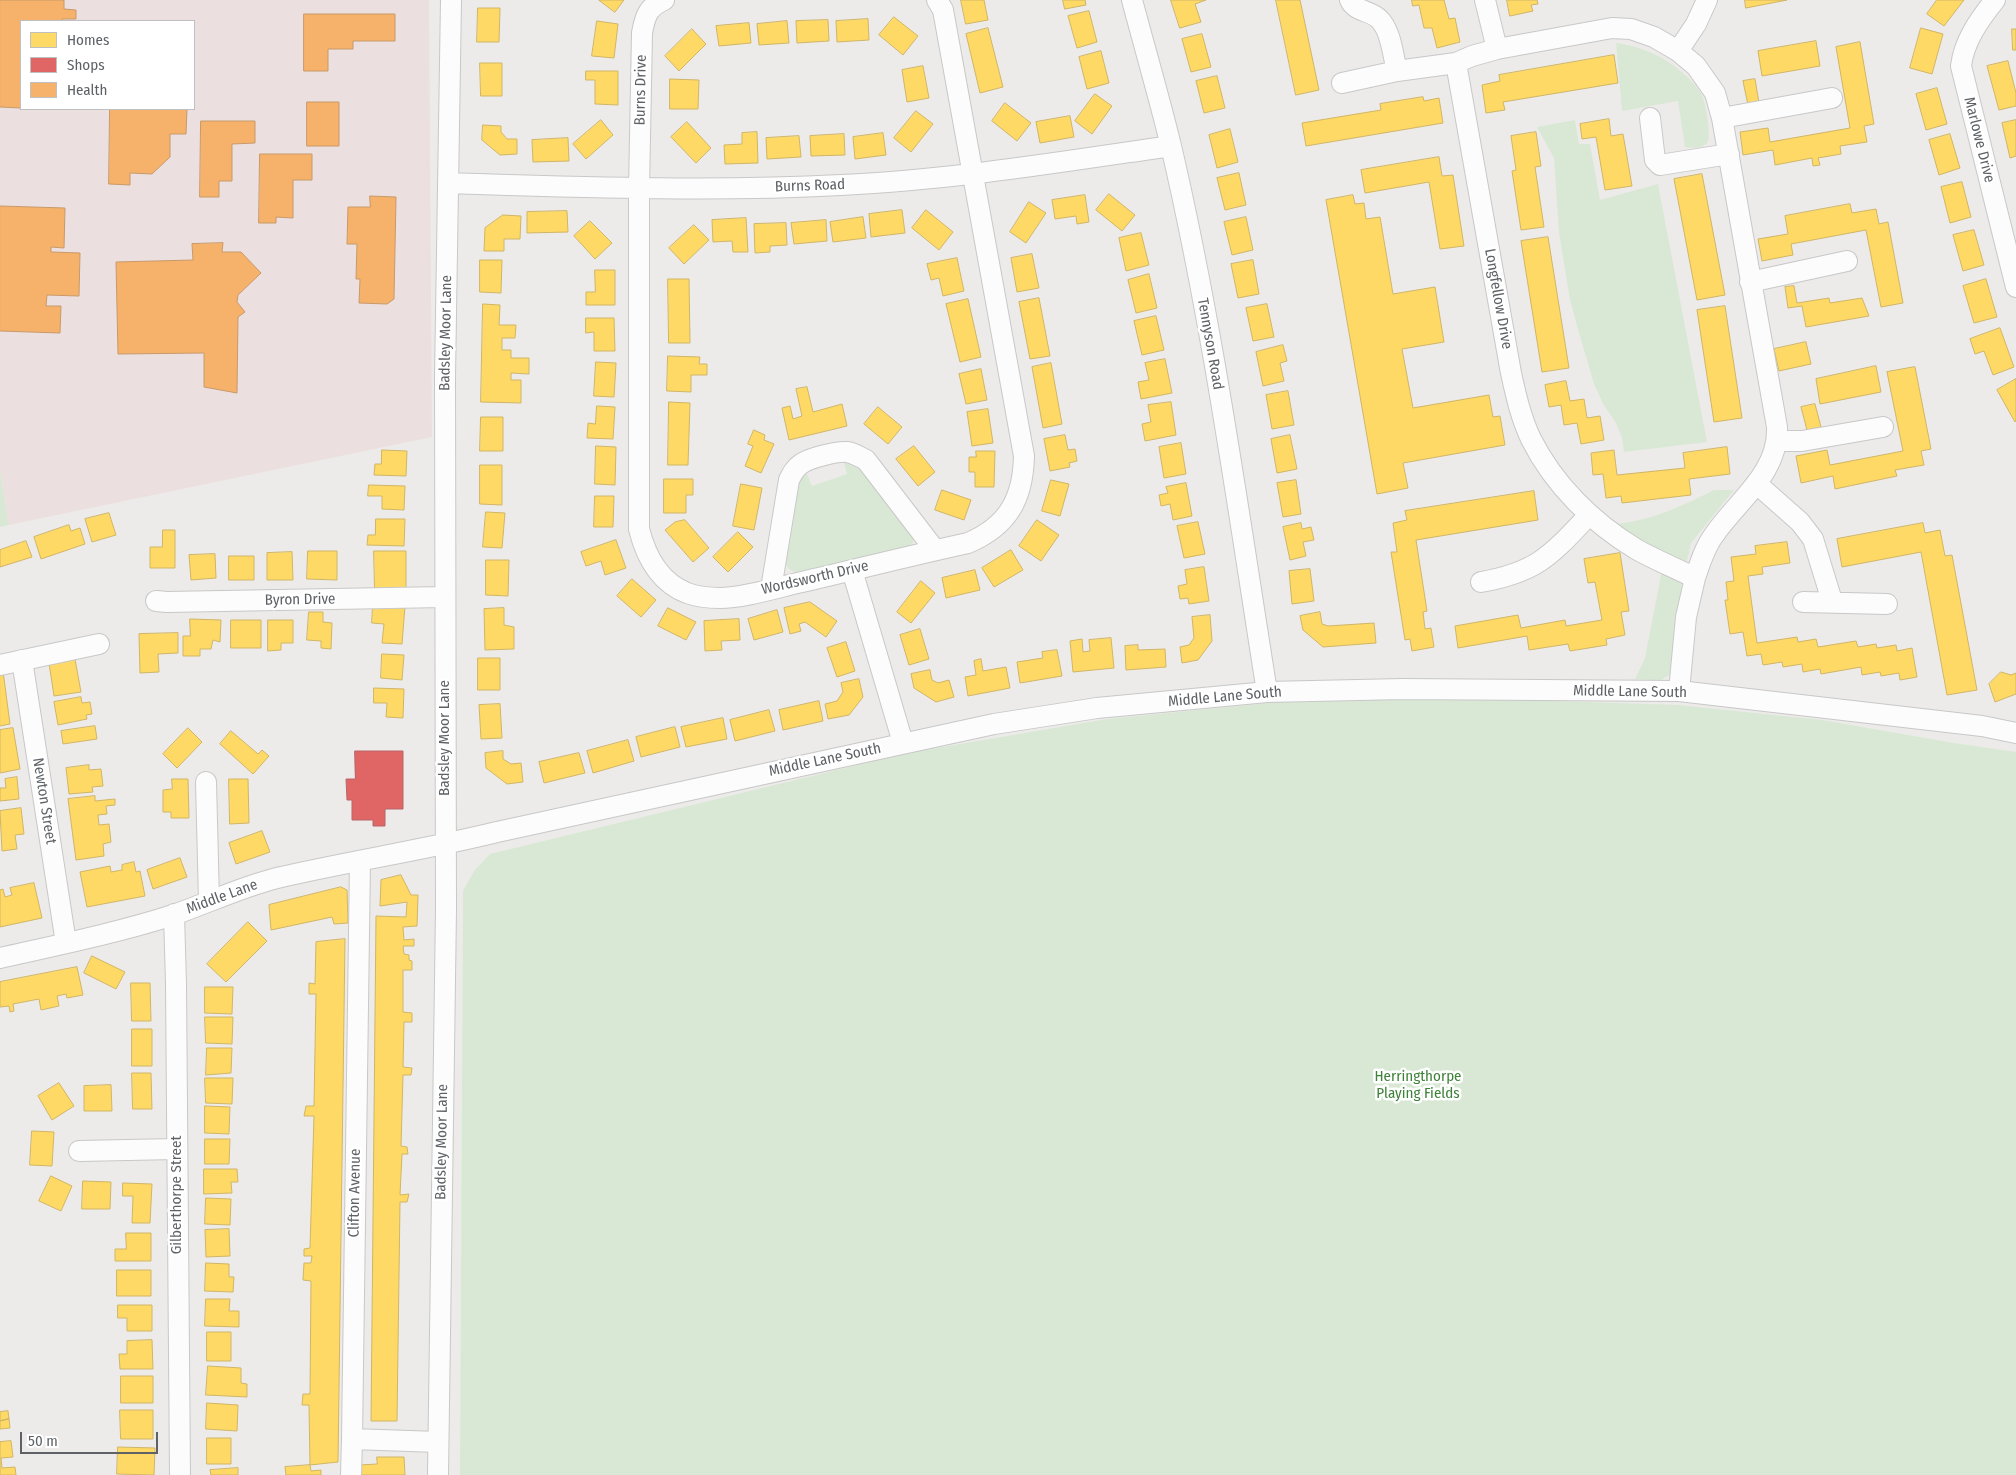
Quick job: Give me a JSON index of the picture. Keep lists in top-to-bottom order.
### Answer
{
  "streets": {
    "street": [
      "Burns Drive",
      "Marlowe Drive",
      "Burns Road",
      "Longfellow Drive",
      "Badsley Moor Lane",
      "Tennyson Road",
      "Wordsworth Drive",
      "Byron Drive",
      "Middle Lane South",
      "Newton Street",
      "Middle Lane",
      "Clifton Avenue",
      "Gilberthorpe Street"
    ]
  },
  "crossings": [
    ["Burns Drive", "Burns Road"],
    ["Burns Drive", "Wordsworth Drive"],
    ["Burns Road", "Badsley Moor Lane"],
    ["Burns Road", "Tennyson Road"],
    ["Burns Road", "Wordsworth Drive"],
    ["Badsley Moor Lane", "Byron Drive"],
    ["Badsley Moor Lane", "Middle Lane South"],
    ["Badsley Moor Lane", "Middle Lane"],
    ["Tennyson Road", "Middle Lane South"],
    ["Middle Lane South", "Middle Lane"],
    ["Newton Street", "Middle Lane"],
    ["Middle Lane", "Clifton Avenue"],
    ["Middle Lane", "Gilberthorpe Street"]
  ],
  "parks": ["Herringthorpe Playing Fields"],
  "legend": ["Homes", "Shops", "Health"],
  "scale_bar": "50 m"
}
